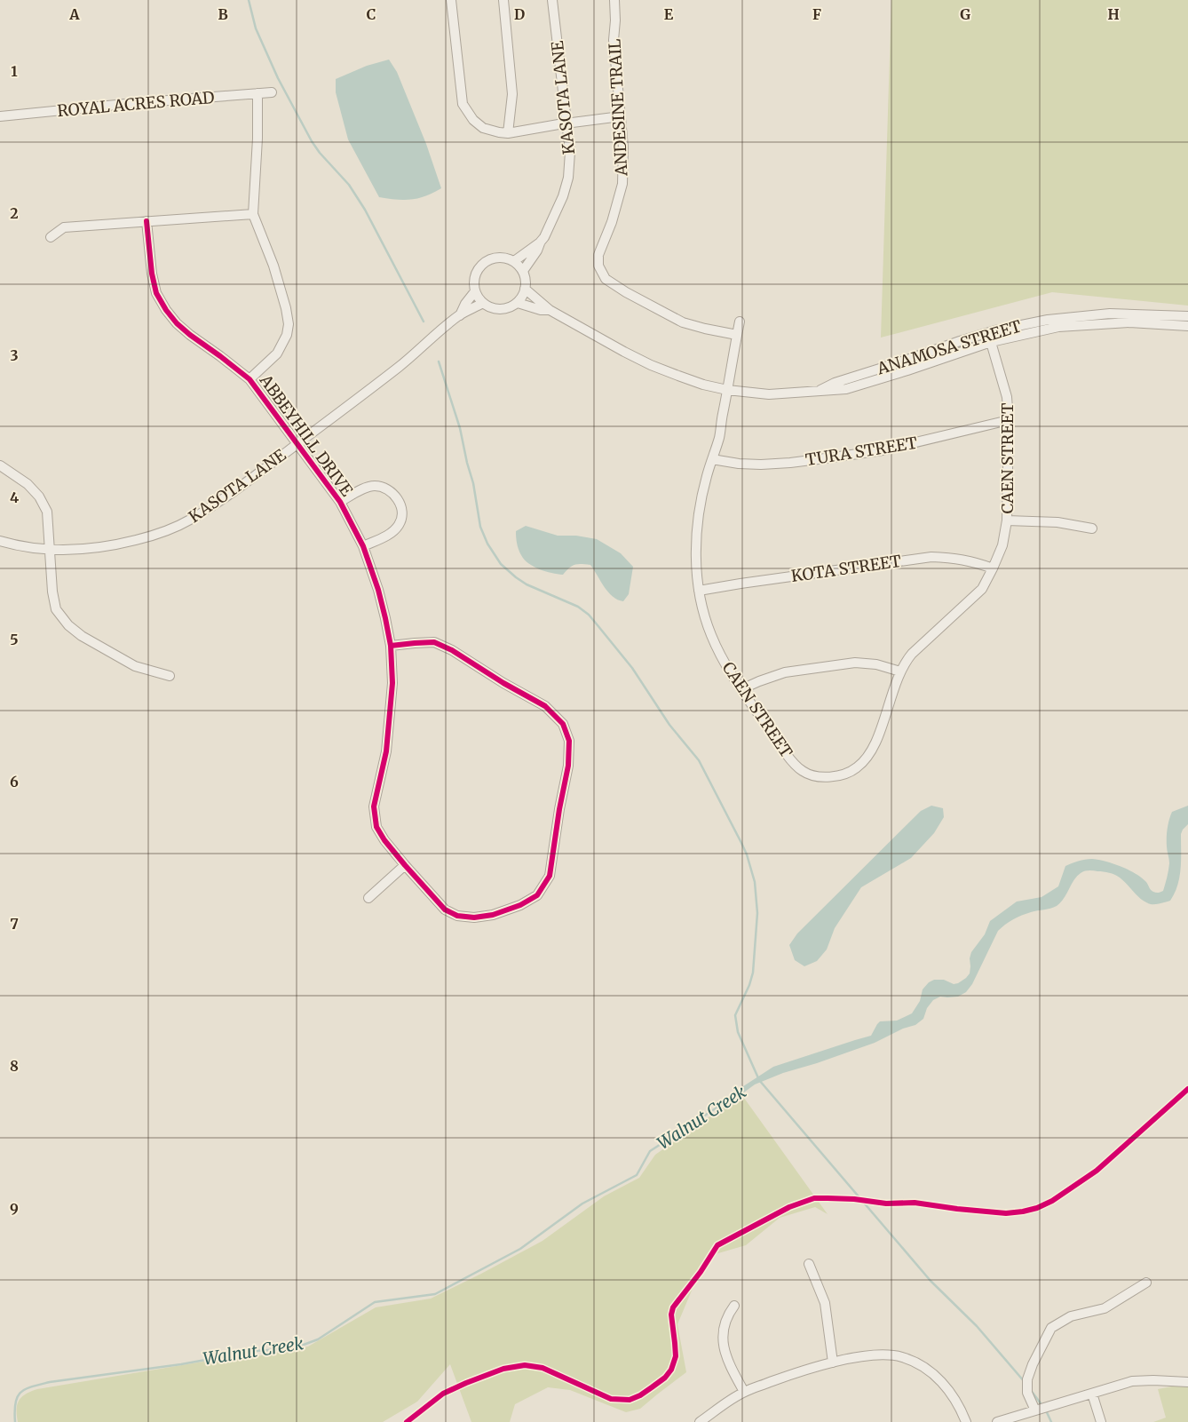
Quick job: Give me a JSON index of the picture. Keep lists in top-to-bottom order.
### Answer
{
  "streets": {
    "street": [
      "KASOTA LANE",
      "ROYAL ACRES ROAD",
      "ANDESINE TRAIL",
      "ANAMOSA STREET",
      "ABBEYHILL DRIVE",
      "TURA STREET",
      "CAEN STREET",
      "KOTA STREET"
    ]
  },
  "crossings": [
    ["KASOTA LANE", "ANAMOSA STREET"],
    ["KASOTA LANE", "ABBEYHILL DRIVE"],
    ["ANDESINE TRAIL", "CAEN STREET"],
    ["ANAMOSA STREET", "CAEN STREET"],
    ["TURA STREET", "CAEN STREET"],
    ["CAEN STREET", "KOTA STREET"]
  ],
  "water": ["Walnut Creek"],
  "grid": {
    "columns": [
      "A",
      "B",
      "C",
      "D",
      "E",
      "F",
      "G",
      "H"
    ],
    "rows": [
      "1",
      "2",
      "3",
      "4",
      "5",
      "6",
      "7",
      "8",
      "9"
    ]
  }
}
